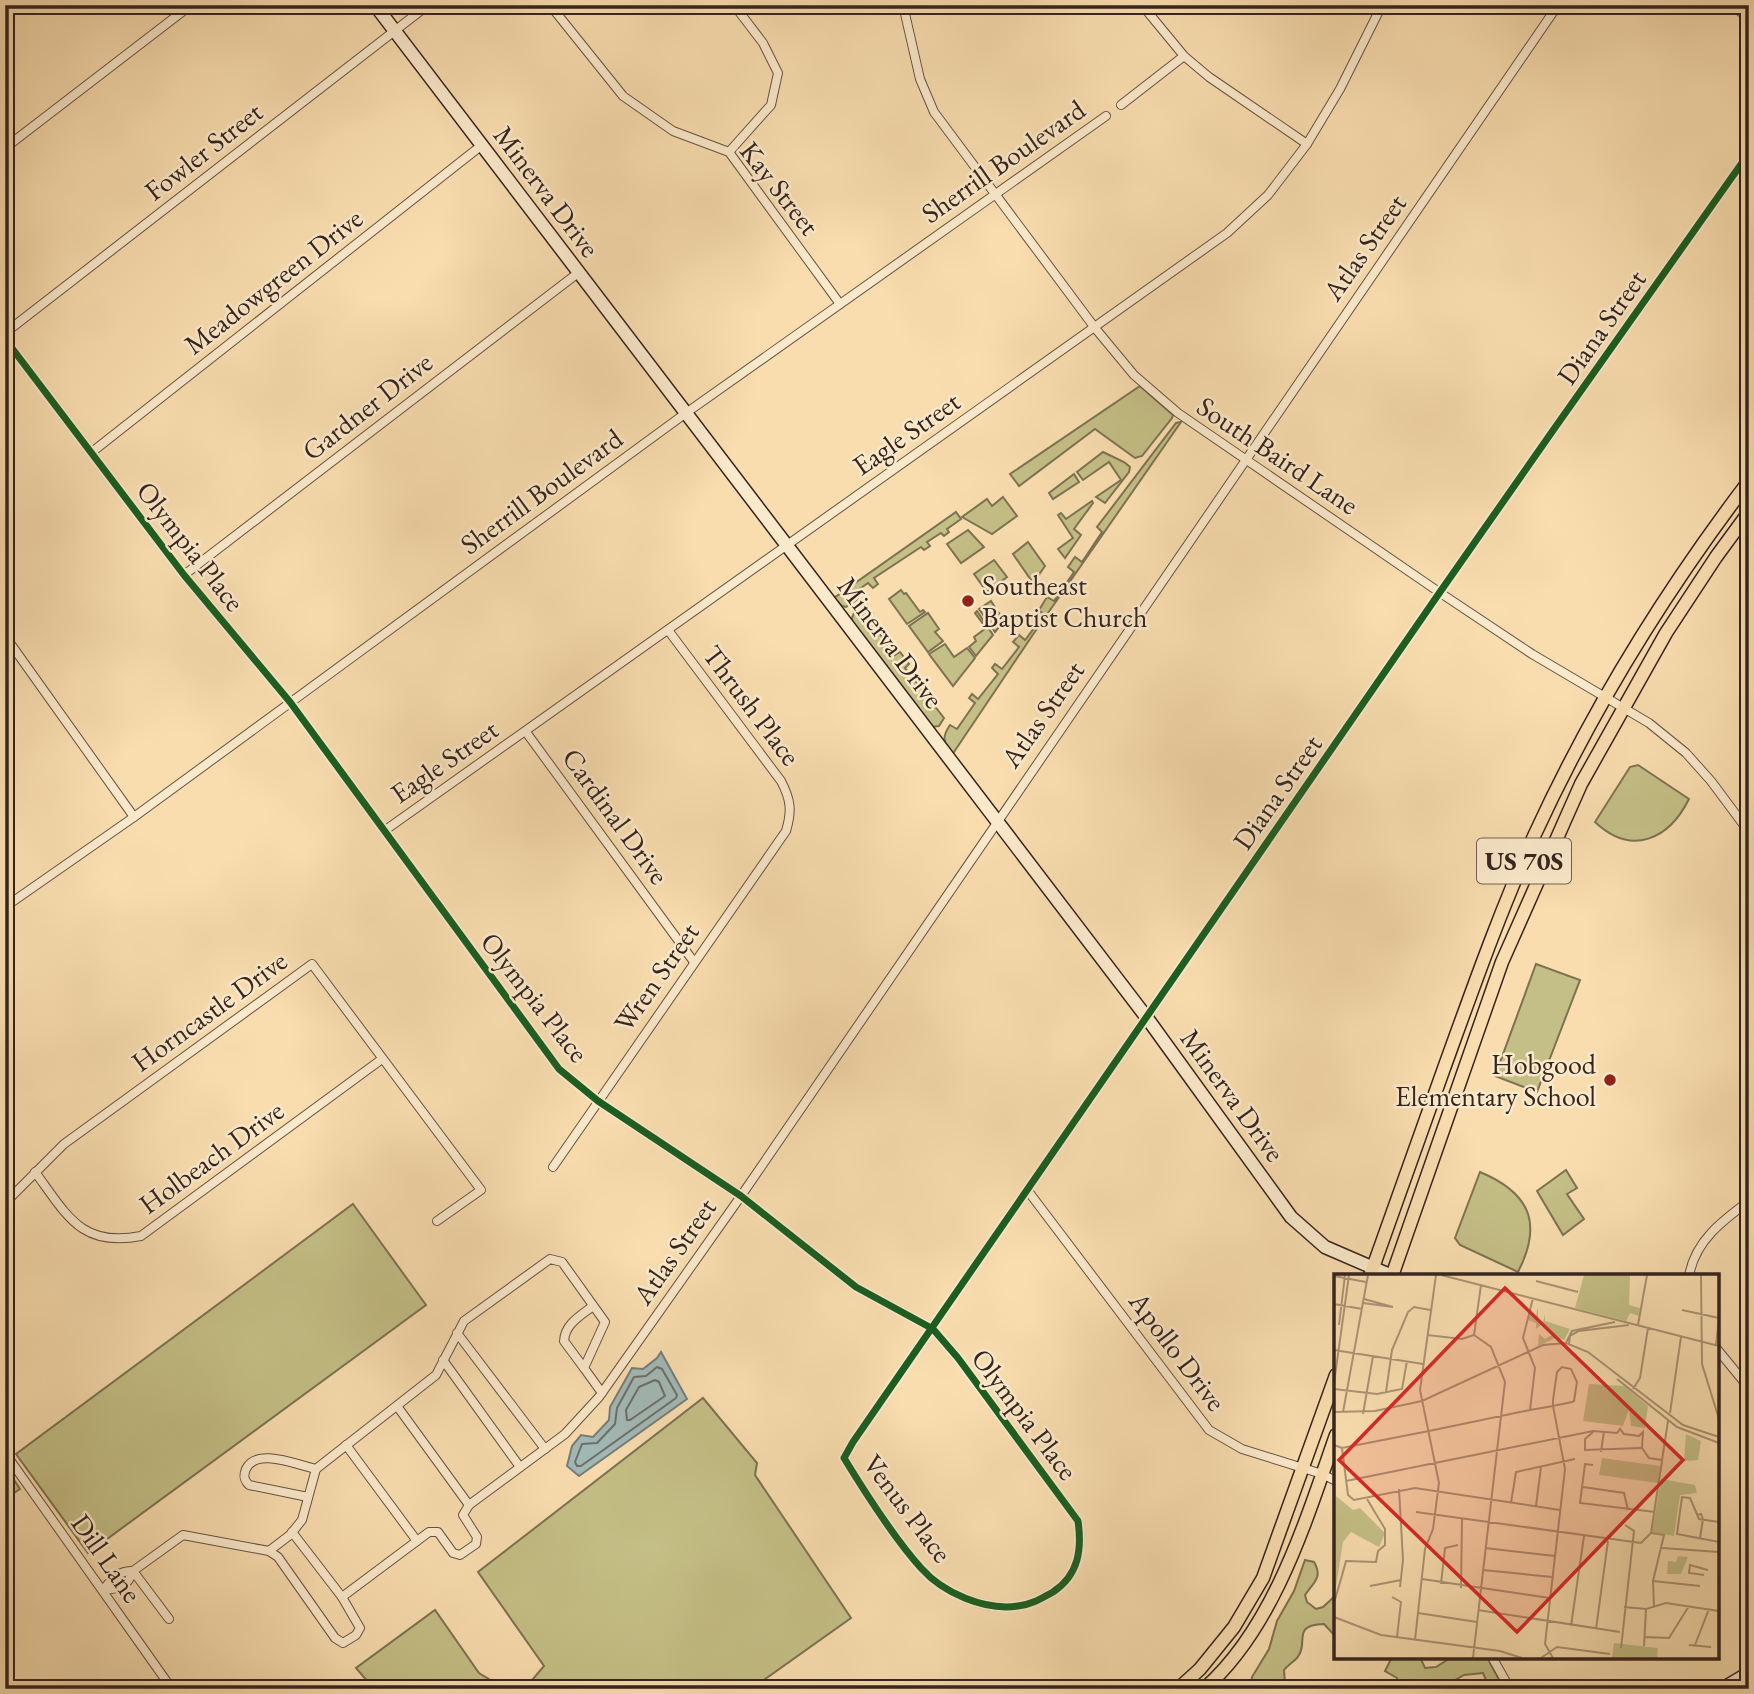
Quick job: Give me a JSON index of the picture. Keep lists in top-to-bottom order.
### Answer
{
  "streets": {
    "main road": ["US 70S"],
    "street": [
      "Fowler Street",
      "Sherrill Boulevard",
      "Kay Street",
      "Minerva Drive",
      "Atlas Street",
      "Meadowgreen Drive",
      "Diana Street",
      "Gardner Drive",
      "Eagle Street",
      "South Baird Lane",
      "Olympia Place",
      "Thrush Place",
      "Cardinal Drive",
      "Wren Street",
      "Horncastle Drive",
      "Holbeach Drive",
      "Apollo Drive",
      "Venus Place",
      "Dill Lane"
    ]
  },
  "crossings": [
    ["Fowler Street", "Minerva Drive"],
    ["Sherrill Boulevard", "Kay Street"],
    ["Sherrill Boulevard", "Minerva Drive"],
    ["Sherrill Boulevard", "South Baird Lane"],
    ["Sherrill Boulevard", "Olympia Place"],
    ["Minerva Drive", "Atlas Street"],
    ["Minerva Drive", "Meadowgreen Drive"],
    ["Minerva Drive", "Diana Street"],
    ["Minerva Drive", "Gardner Drive"],
    ["Minerva Drive", "Eagle Street"],
    ["Minerva Drive", "US 70S"],
    ["Atlas Street", "South Baird Lane"],
    ["Atlas Street", "Olympia Place"],
    ["Meadowgreen Drive", "Olympia Place"],
    ["Diana Street", "South Baird Lane"],
    ["Diana Street", "Olympia Place"],
    ["Diana Street", "Apollo Drive"],
    ["Diana Street", "Venus Place"],
    ["Gardner Drive", "Olympia Place"],
    ["Eagle Street", "South Baird Lane"],
    ["Eagle Street", "Olympia Place"],
    ["Eagle Street", "Thrush Place"],
    ["Eagle Street", "Cardinal Drive"],
    ["South Baird Lane", "US 70S"],
    ["Olympia Place", "Wren Street"],
    ["Olympia Place", "Venus Place"],
    ["Thrush Place", "Wren Street"],
    ["Cardinal Drive", "Wren Street"],
    ["Horncastle Drive", "Holbeach Drive"]
  ],
  "places": ["Southeast Baptist Church", "Hobgood Elementary School"]
}
